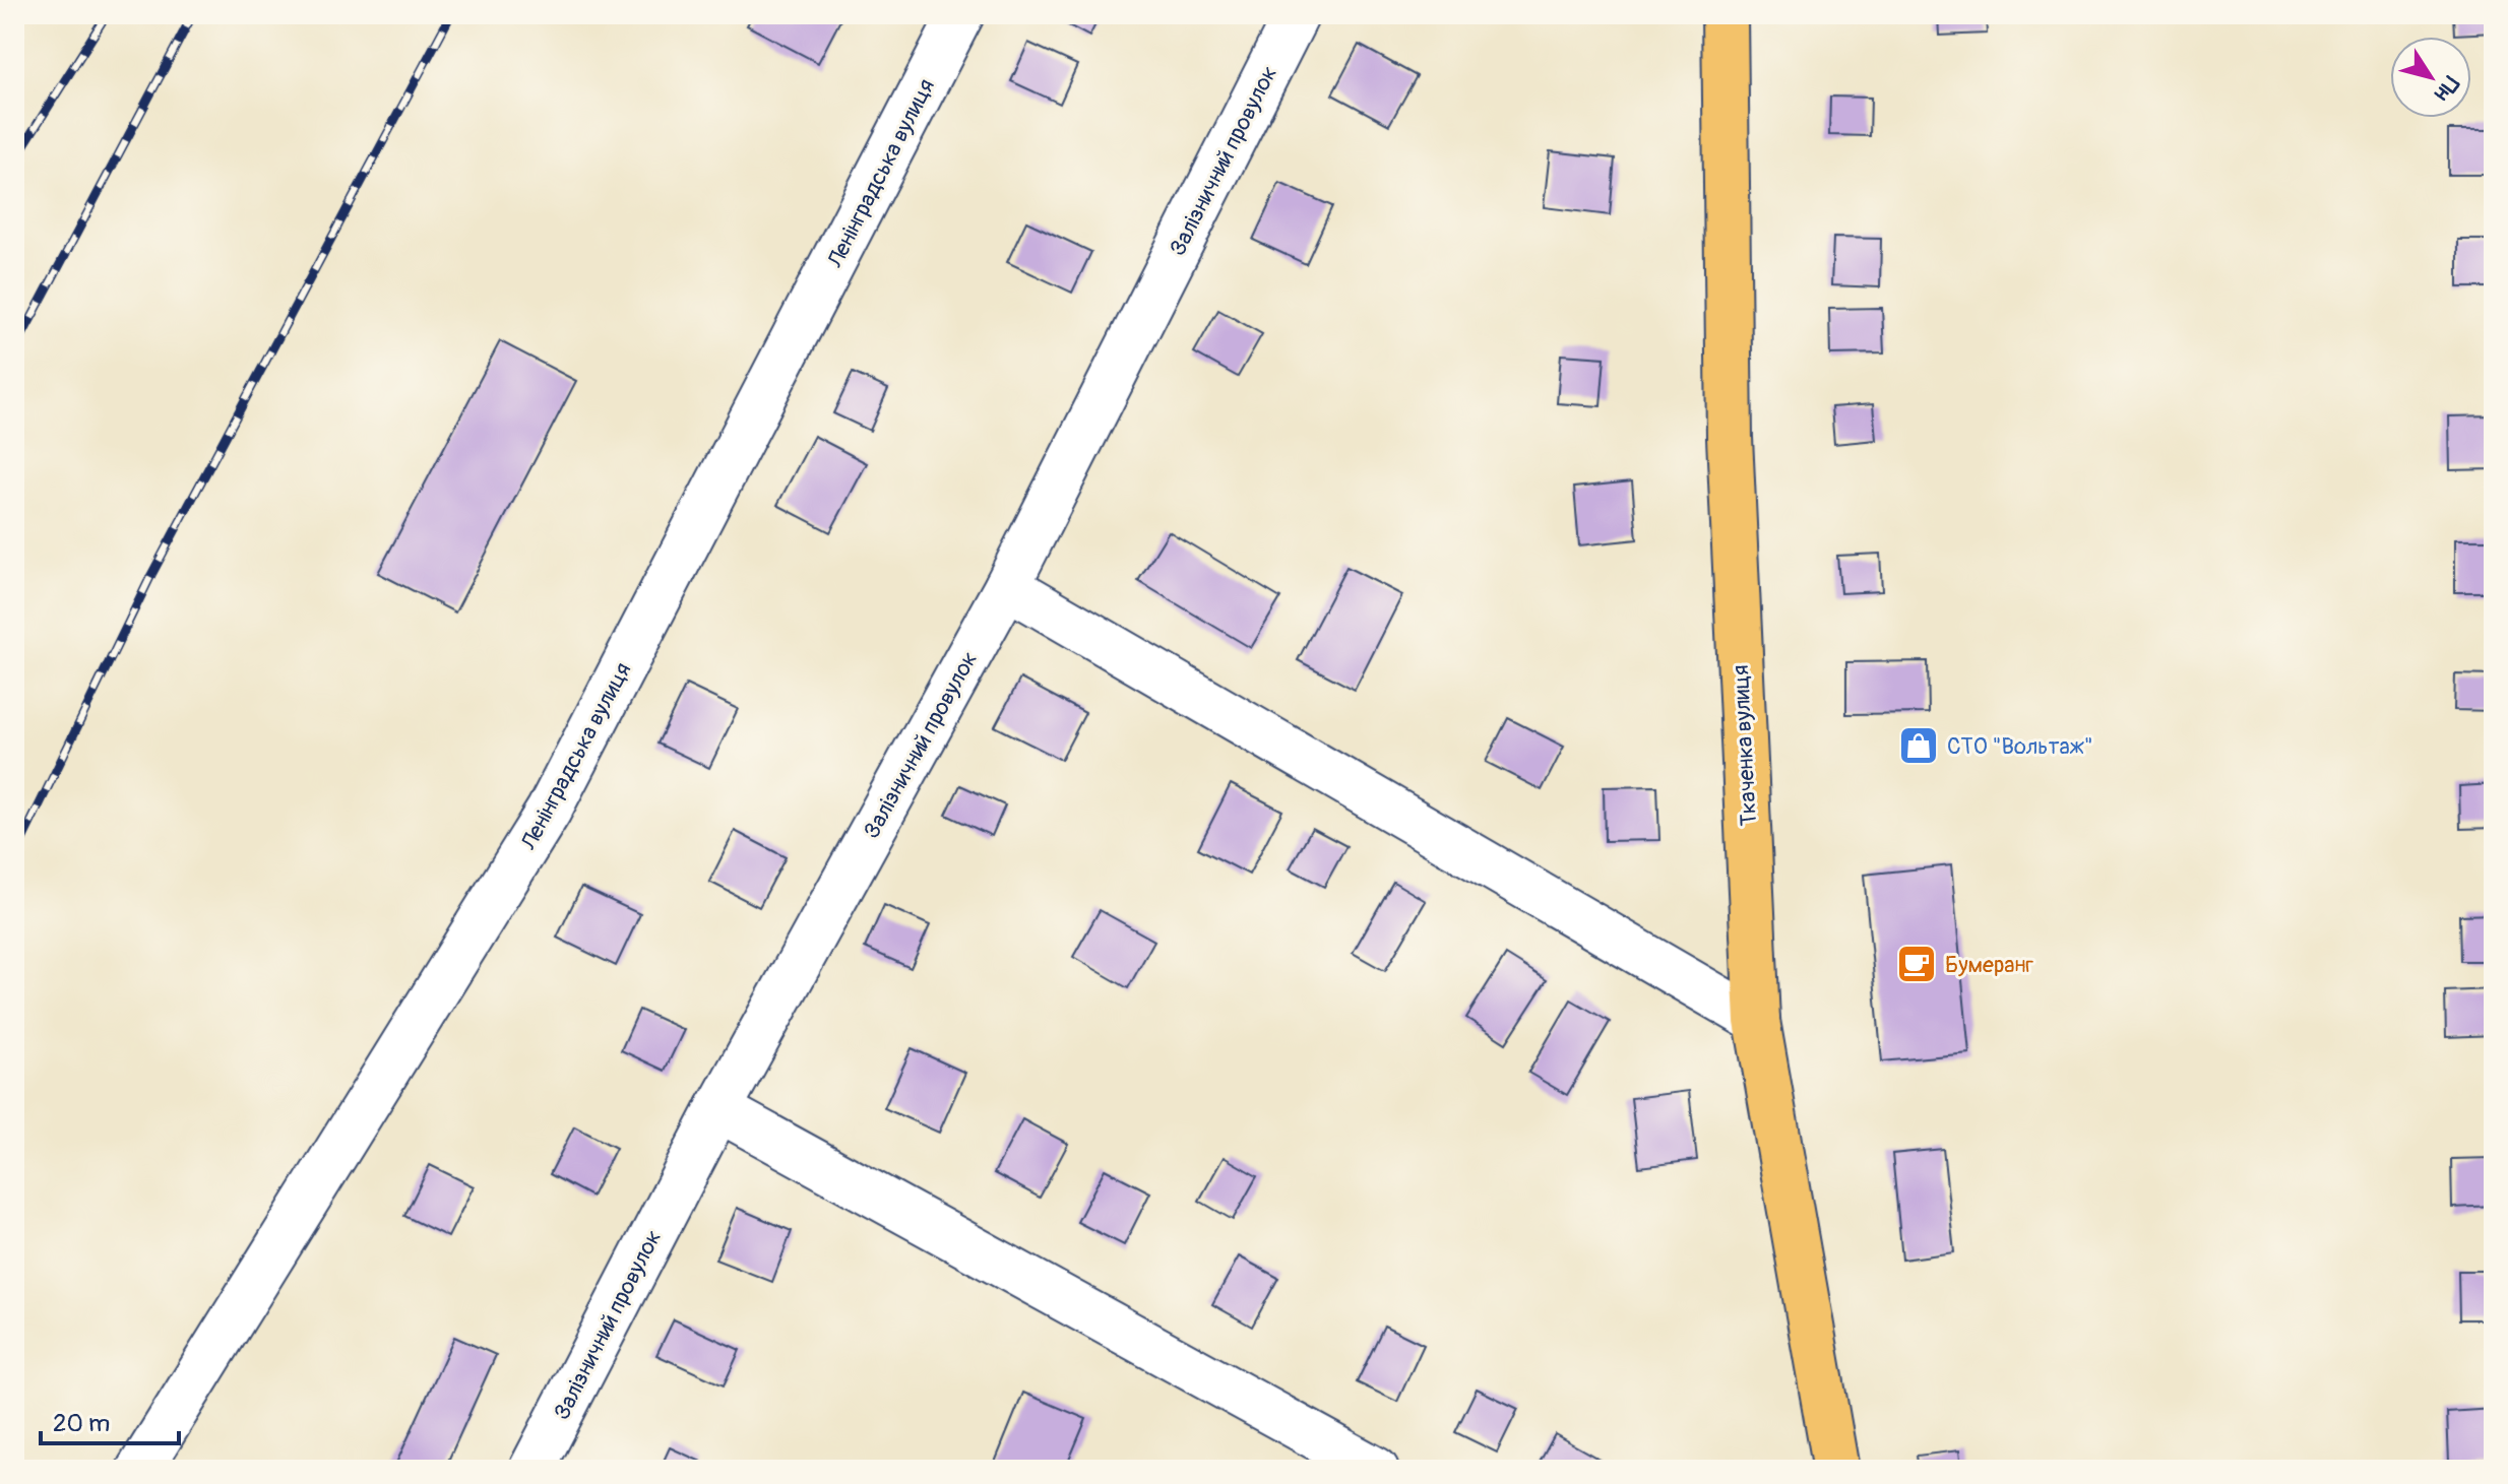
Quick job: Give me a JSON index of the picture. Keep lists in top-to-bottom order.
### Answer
{
  "streets": {
    "main road": ["Ткаченка вулиця"],
    "street": ["Залізничний провулок", "Ленінградська вулиця"]
  },
  "places": {
    "shop": ["СТО \"Вольтаж\""],
    "cafe": ["Бумеранг"]
  },
  "scale_bar": "20 m",
  "north": "bottom right"
}
